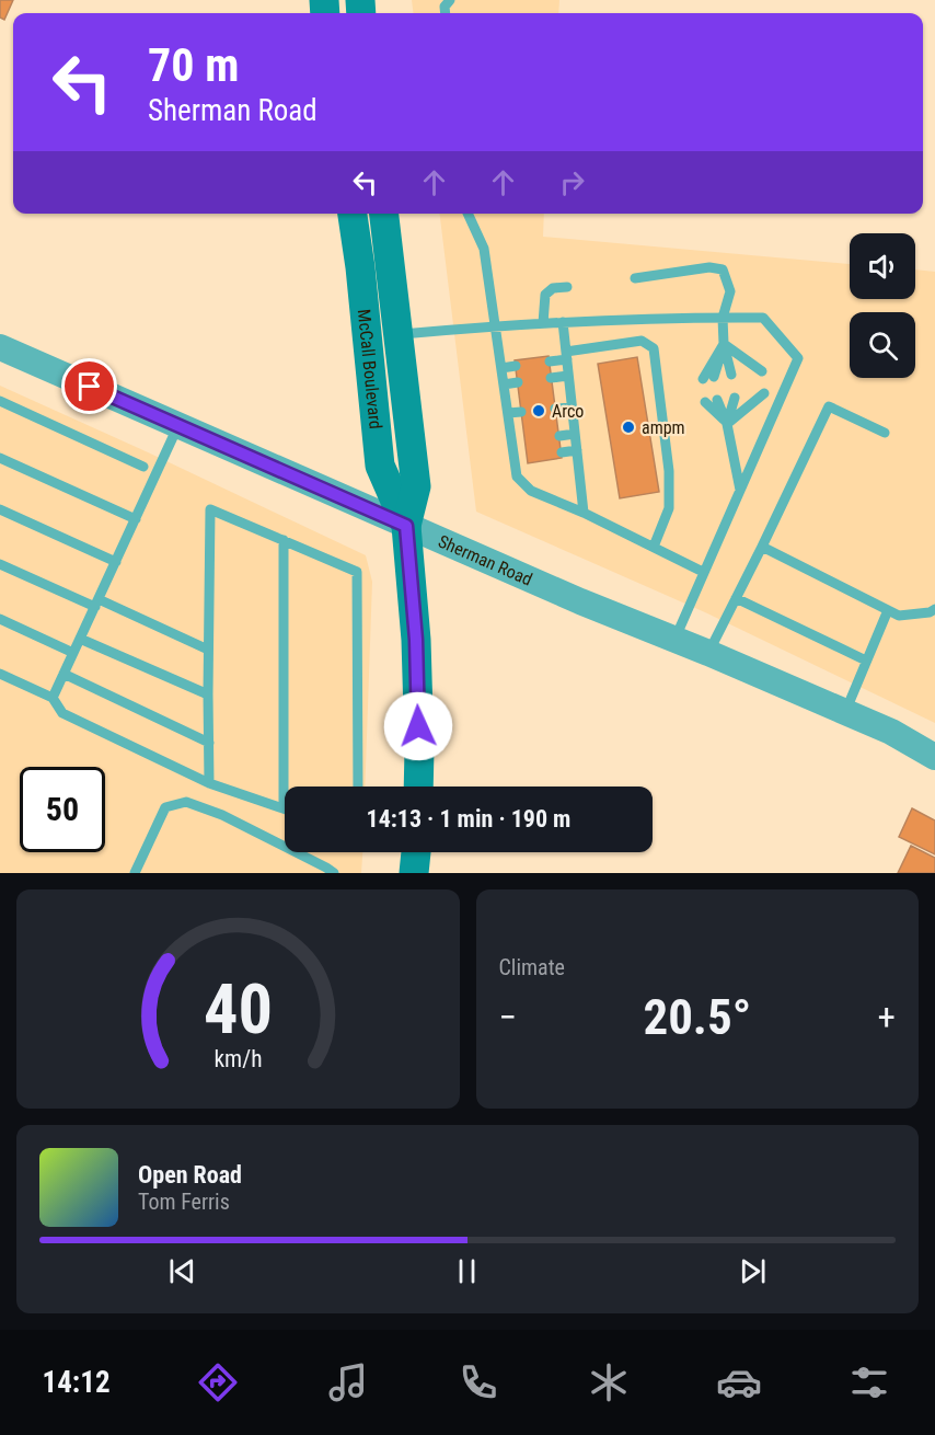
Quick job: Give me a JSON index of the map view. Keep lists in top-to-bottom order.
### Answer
{
  "streets": {
    "main road": ["McCall Boulevard"],
    "street": ["Sherman Road"]
  },
  "crossings": [
    ["McCall Boulevard", "Sherman Road"]
  ],
  "places": ["Arco", "ampm"],
  "page": {
    "turn": ["70 m", "Sherman Road"],
    "limit": "50",
    "trip": "14:13 · 1 min · 190 m",
    "tile": "Climate",
    "heat": ["−", "20.5°", "+"],
    "song": ["Open Road", "Tom Ferris"],
    "tabs": "14:12",
    "gauge": ["40", "km/h"]
  }
}
